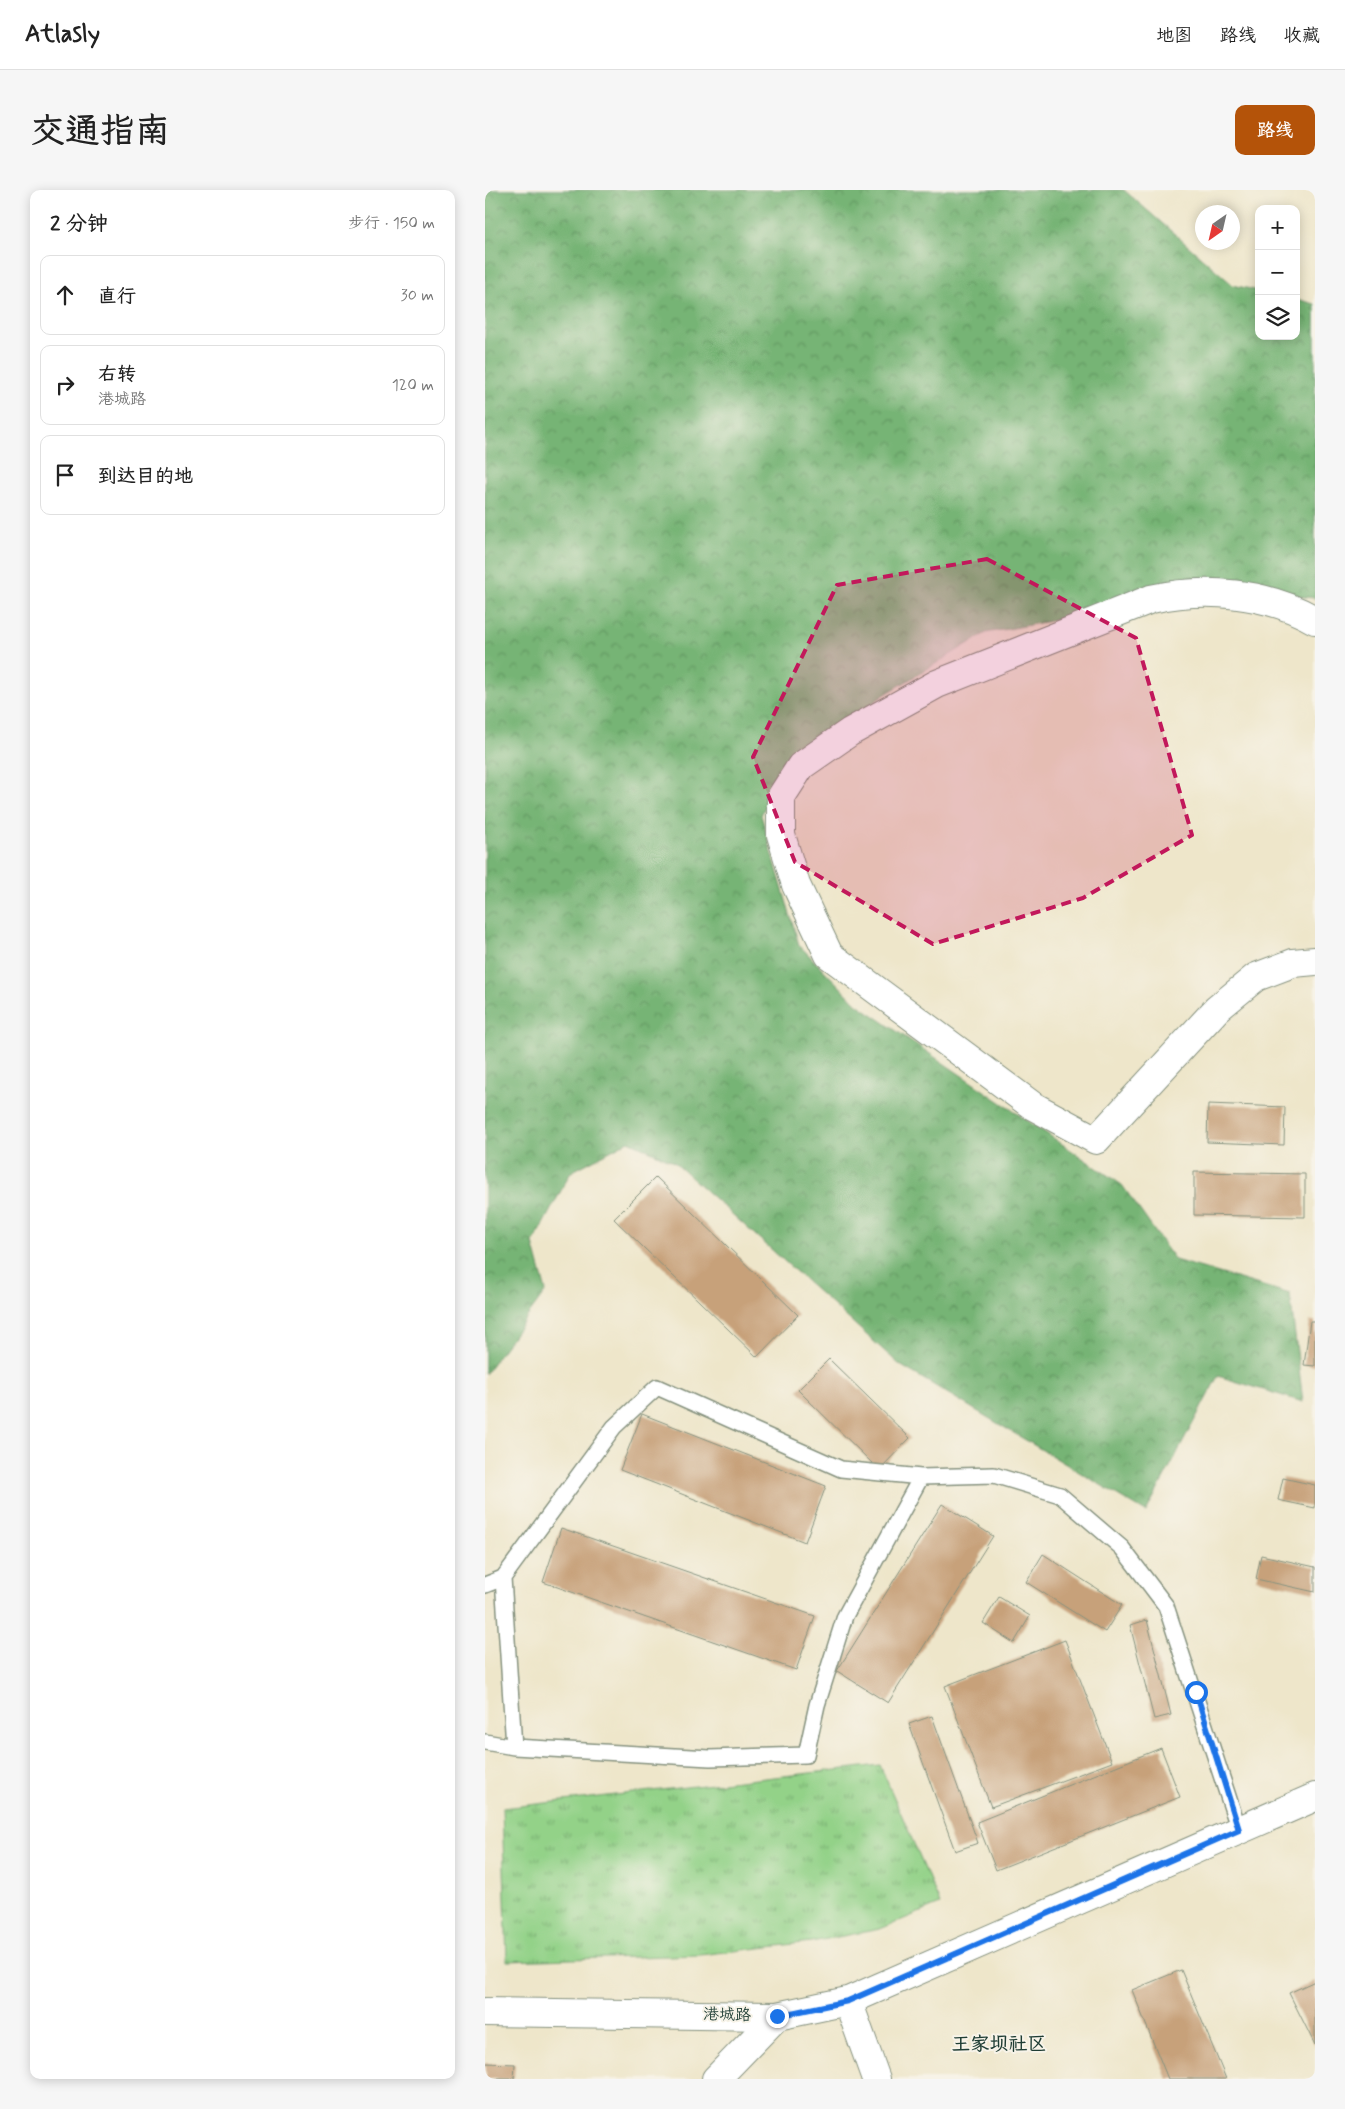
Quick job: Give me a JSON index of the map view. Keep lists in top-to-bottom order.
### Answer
{
  "streets": {
    "street": ["港城路"]
  },
  "districts": ["王家坝社区"],
  "north": "bottom left",
  "page": {
    "header": "Atlasly",
    "nav": ["地图", "路线", "收藏"],
    "buttons": "路线",
    "title": "交通指南",
    "heading": ["2 分钟", "步行 · 150 m"],
    "map_buttons": ["+", "−"],
    "list": [
      ["直行", "30 m"],
      ["右转", "港城路", "120 m"],
      "到达目的地"
    ]
  }
}
